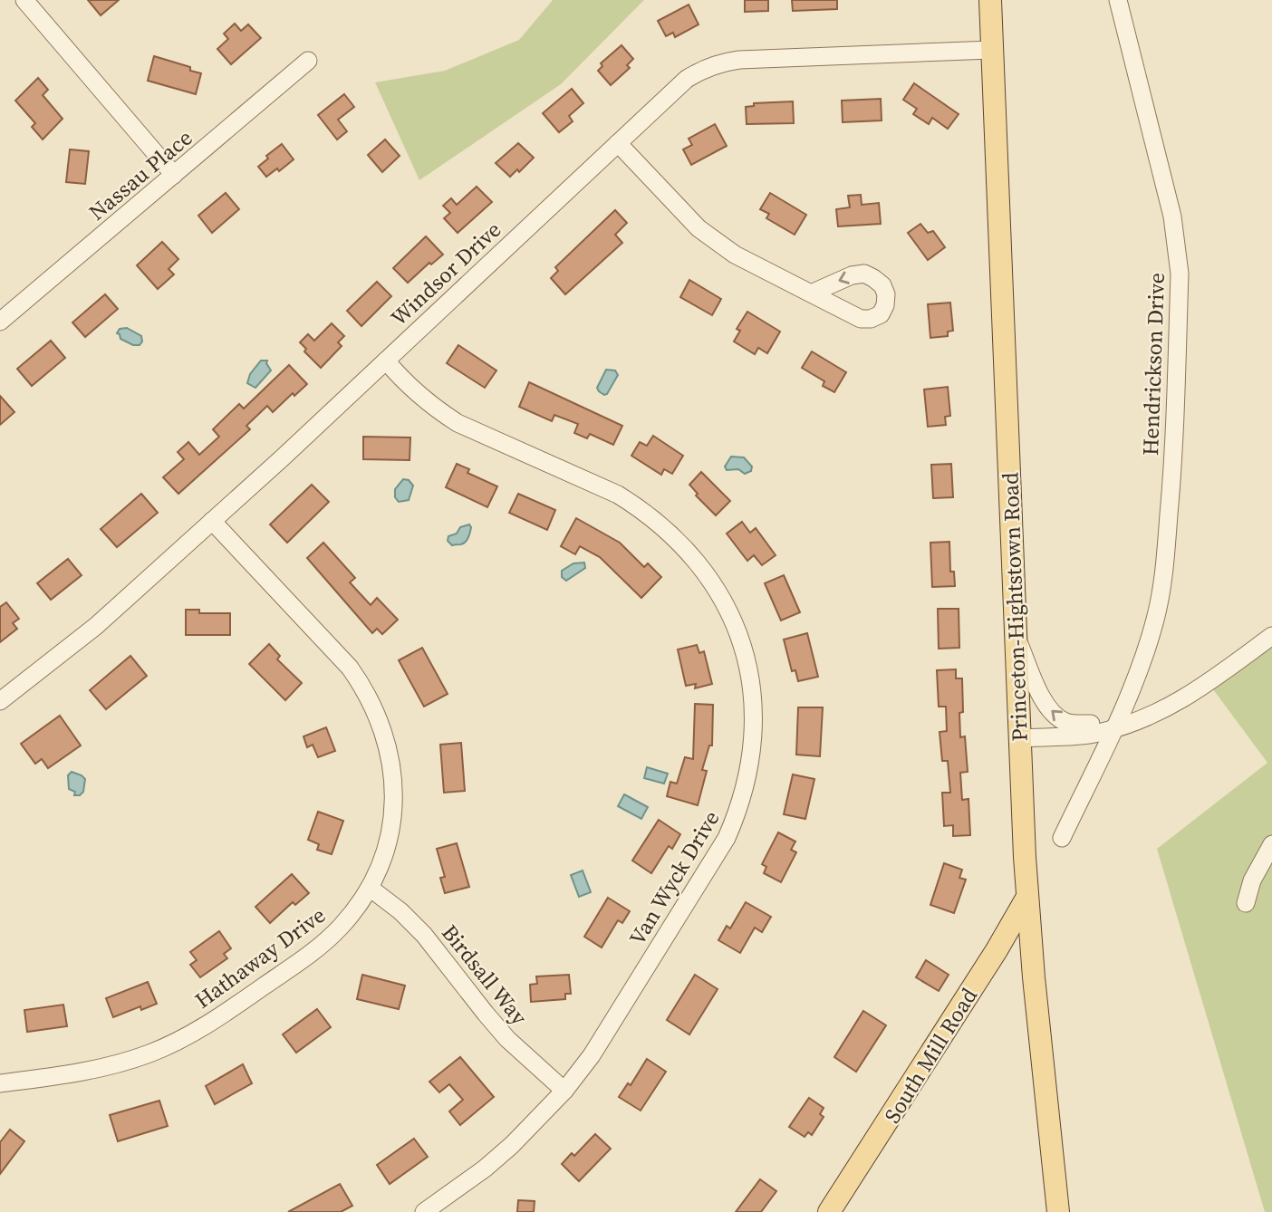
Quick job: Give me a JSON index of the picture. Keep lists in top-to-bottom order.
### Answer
{
  "streets": {
    "main road": ["Princeton-Hightstown Road", "South Mill Road"],
    "street": [
      "Nassau Place",
      "Windsor Drive",
      "Hendrickson Drive",
      "Van Wyck Drive",
      "Hathaway Drive",
      "Birdsall Way"
    ]
  },
  "crossings": [
    ["Windsor Drive", "Princeton-Hightstown Road"],
    ["Windsor Drive", "Van Wyck Drive"],
    ["Windsor Drive", "Hathaway Drive"],
    ["Princeton-Hightstown Road", "South Mill Road"],
    ["Van Wyck Drive", "Birdsall Way"],
    ["Hathaway Drive", "Birdsall Way"]
  ]
}
